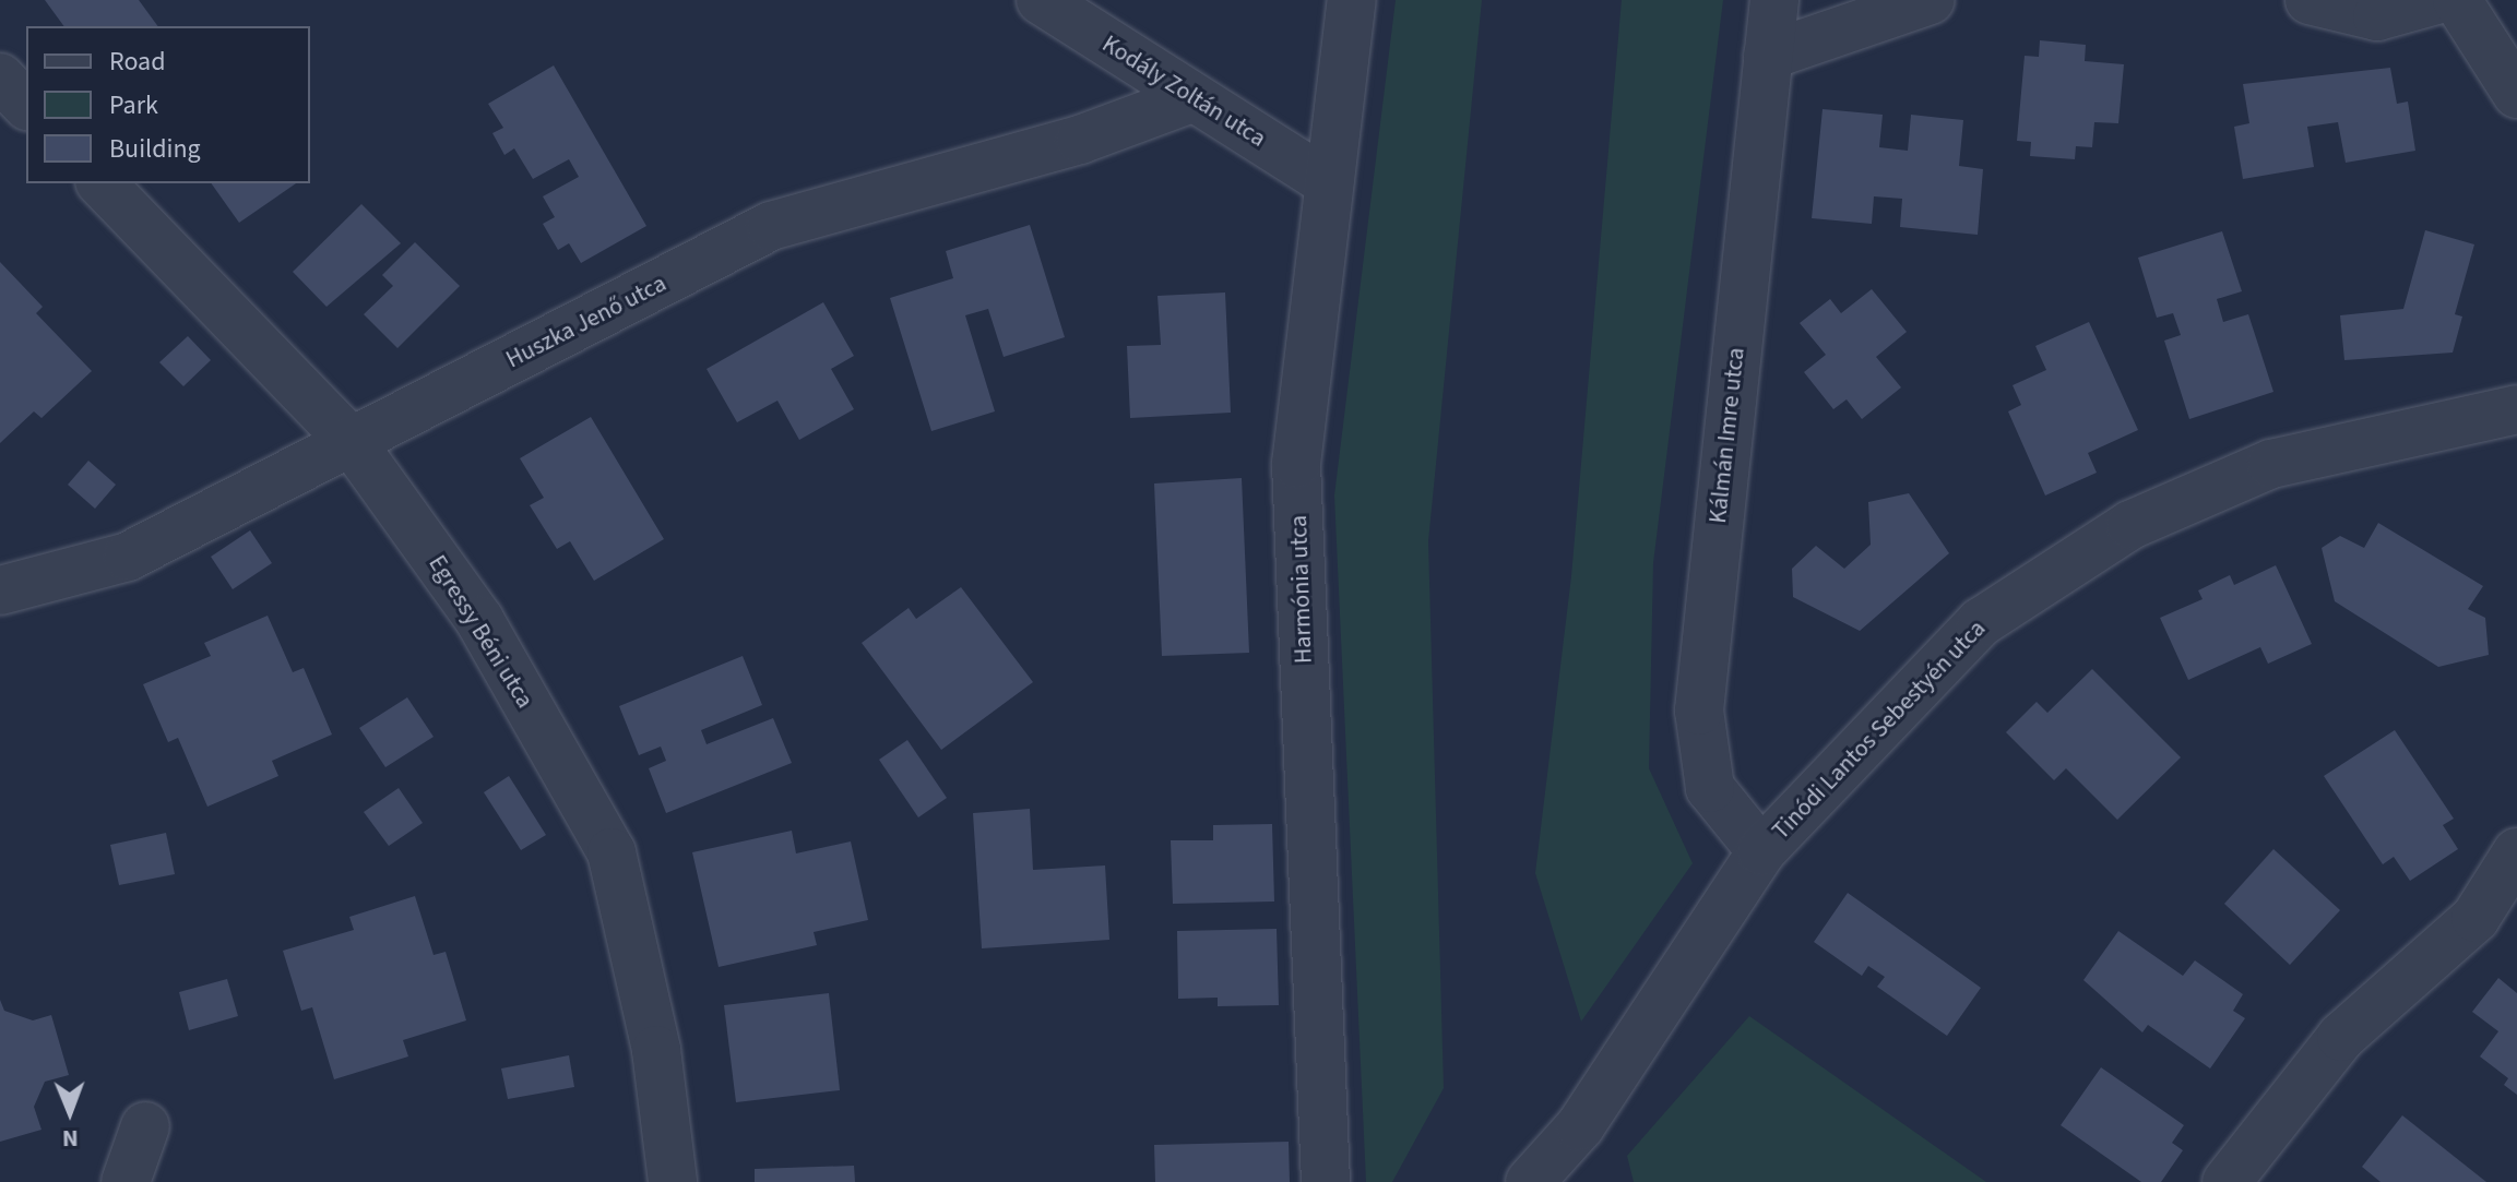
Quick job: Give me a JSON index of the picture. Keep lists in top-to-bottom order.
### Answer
{
  "streets": {
    "street": [
      "Kodály Zoltán utca",
      "Huszka Jenő utca",
      "Kálmán Imre utca",
      "Harmónia utca",
      "Egressy Béni utca",
      "Tinódi Lantos Sebestyén utca"
    ]
  },
  "crossings": [
    ["Kodály Zoltán utca", "Huszka Jenő utca"],
    ["Kodály Zoltán utca", "Harmónia utca"],
    ["Huszka Jenő utca", "Egressy Béni utca"],
    ["Kálmán Imre utca", "Tinódi Lantos Sebestyén utca"]
  ],
  "legend": ["Road", "Park", "Building"],
  "north": "bottom"
}
